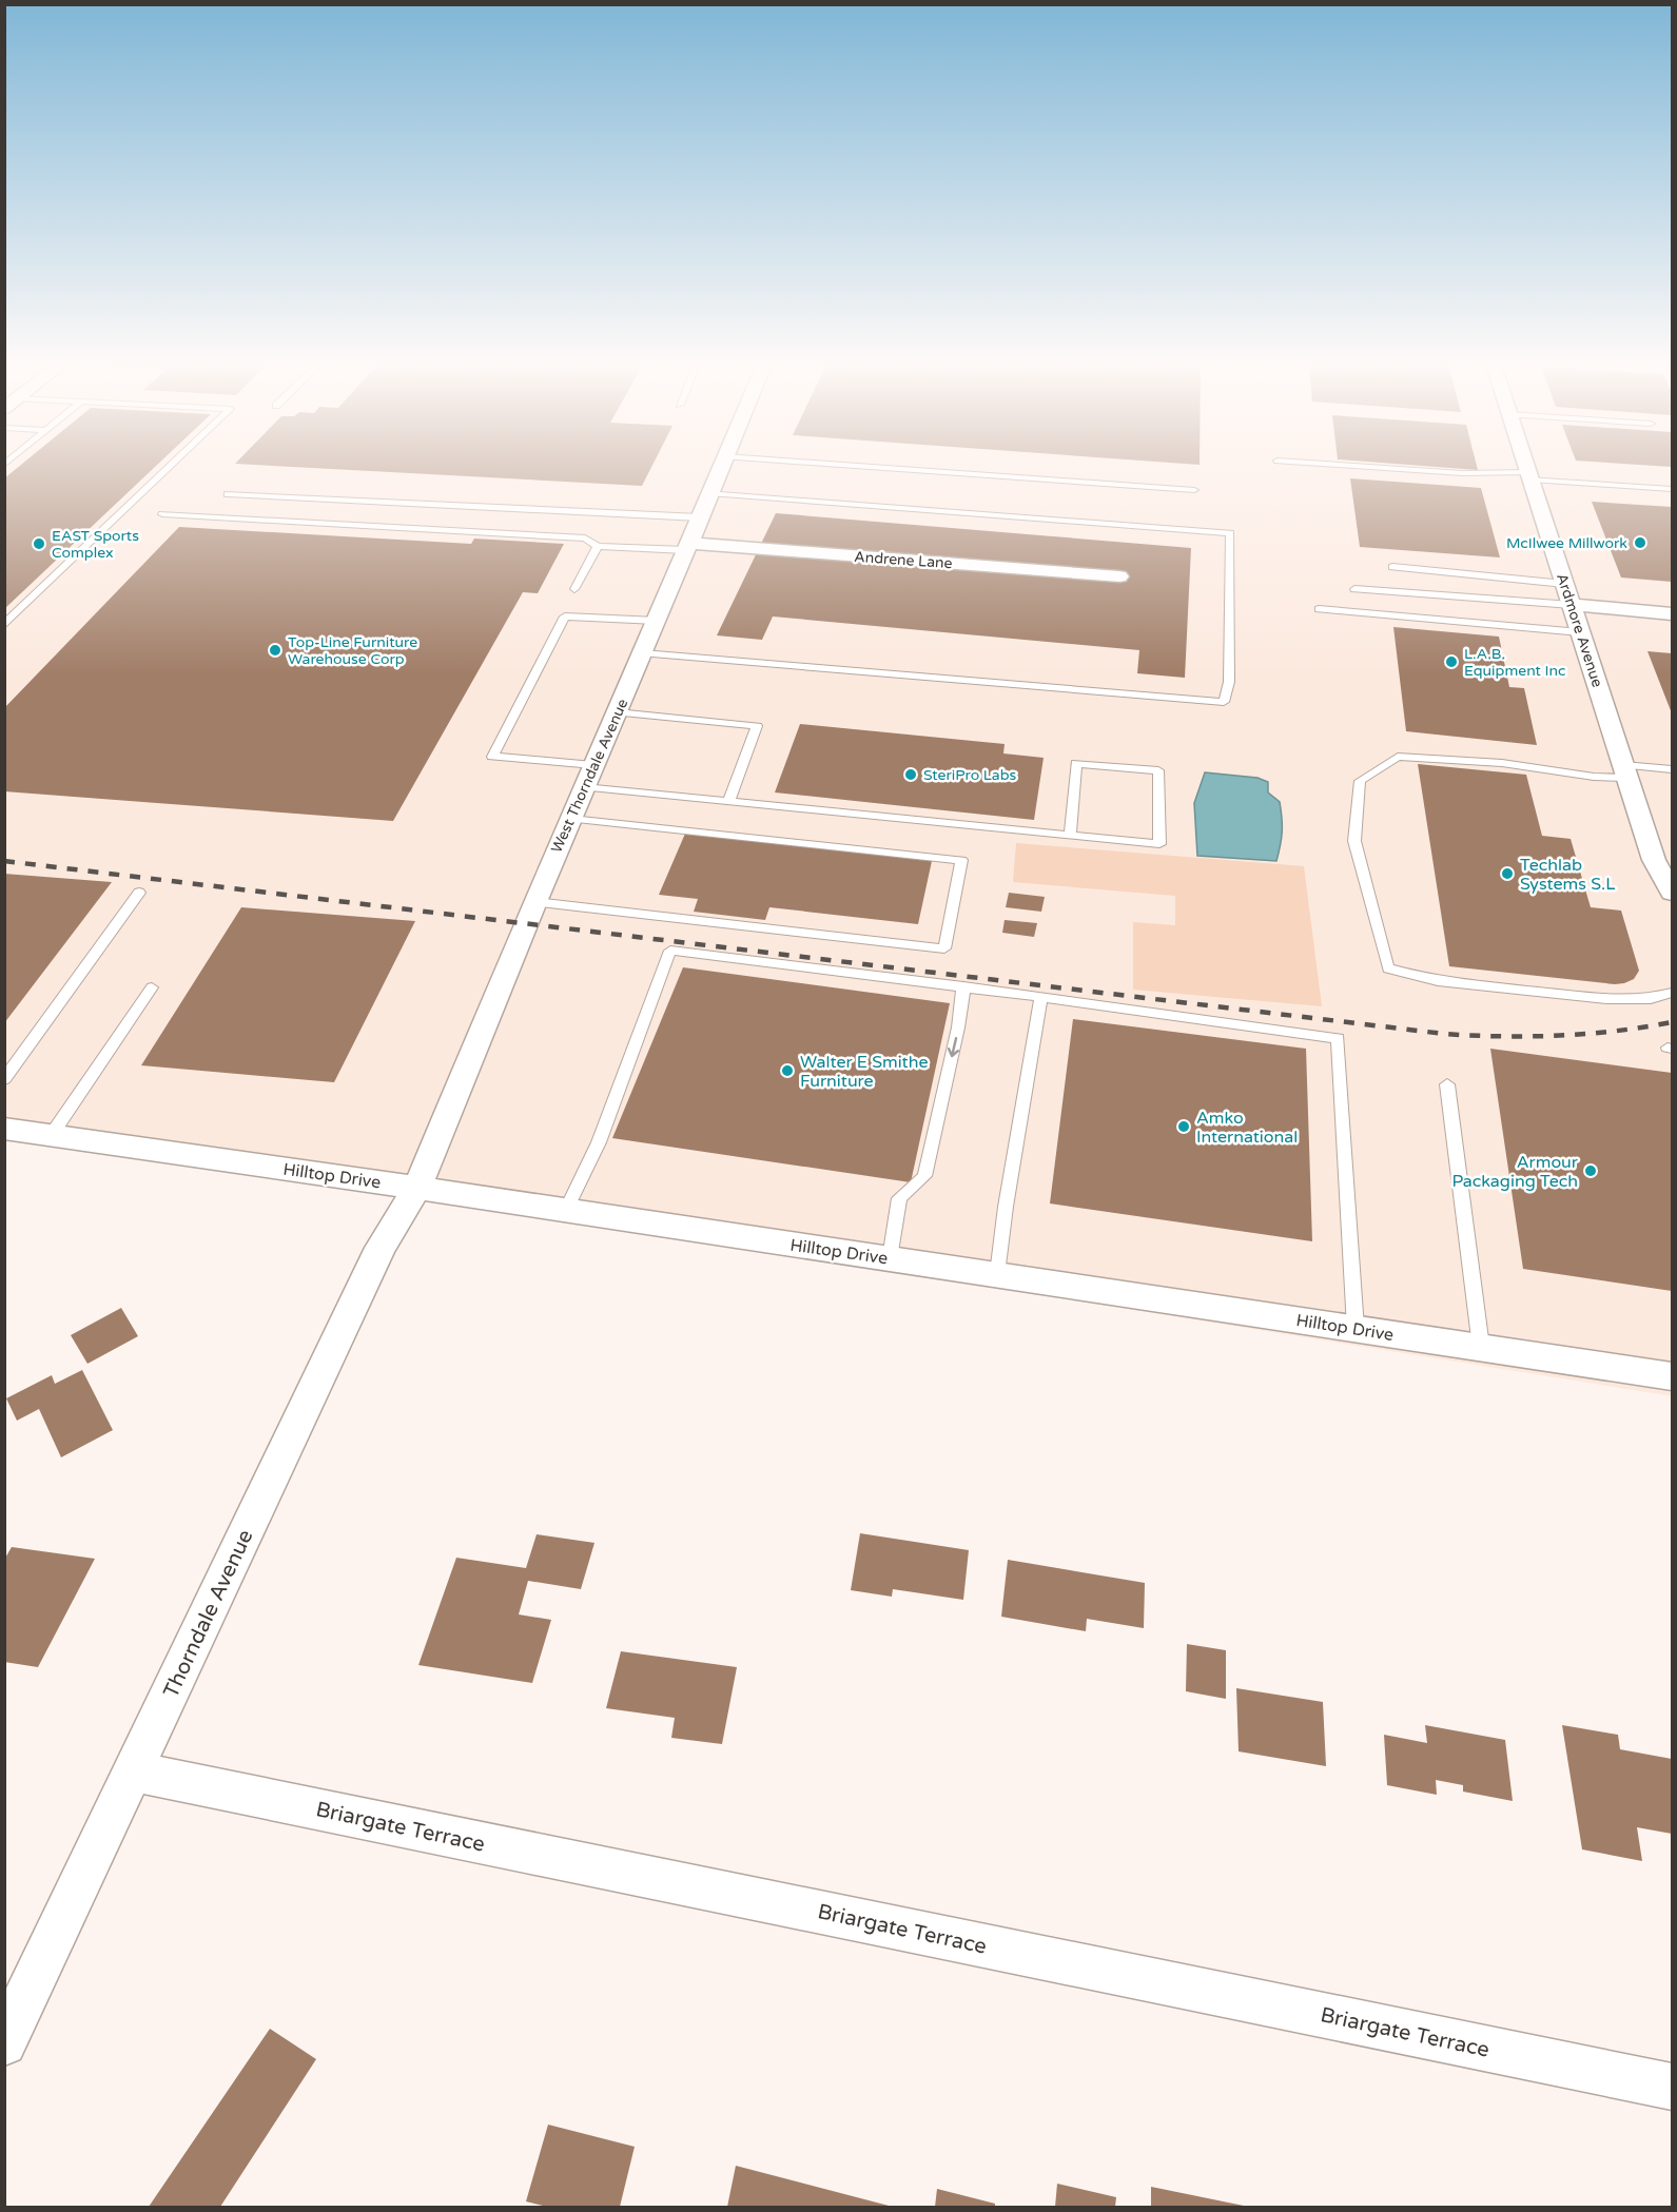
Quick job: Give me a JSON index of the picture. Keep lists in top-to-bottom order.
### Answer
{
  "streets": {
    "street": [
      "Andrene Lane",
      "Ardmore Avenue",
      "West Thorndale Avenue",
      "Hilltop Drive",
      "Thorndale Avenue",
      "Briargate Terrace"
    ]
  },
  "crossings": [
    ["Andrene Lane", "West Thorndale Avenue"],
    ["West Thorndale Avenue", "Hilltop Drive"],
    ["West Thorndale Avenue", "Thorndale Avenue"],
    ["Hilltop Drive", "Thorndale Avenue"],
    ["Thorndale Avenue", "Briargate Terrace"]
  ],
  "places": [
    "McIlwee Millwork",
    "EAST Sports Complex",
    "Top-Line Furniture Warehouse Corp",
    "L.A.B. Equipment Inc",
    "SteriPro Labs",
    "Techlab Systems S.L",
    "Walter E Smithe Furniture",
    "Amko International",
    "Armour Packaging Tech"
  ]
}
